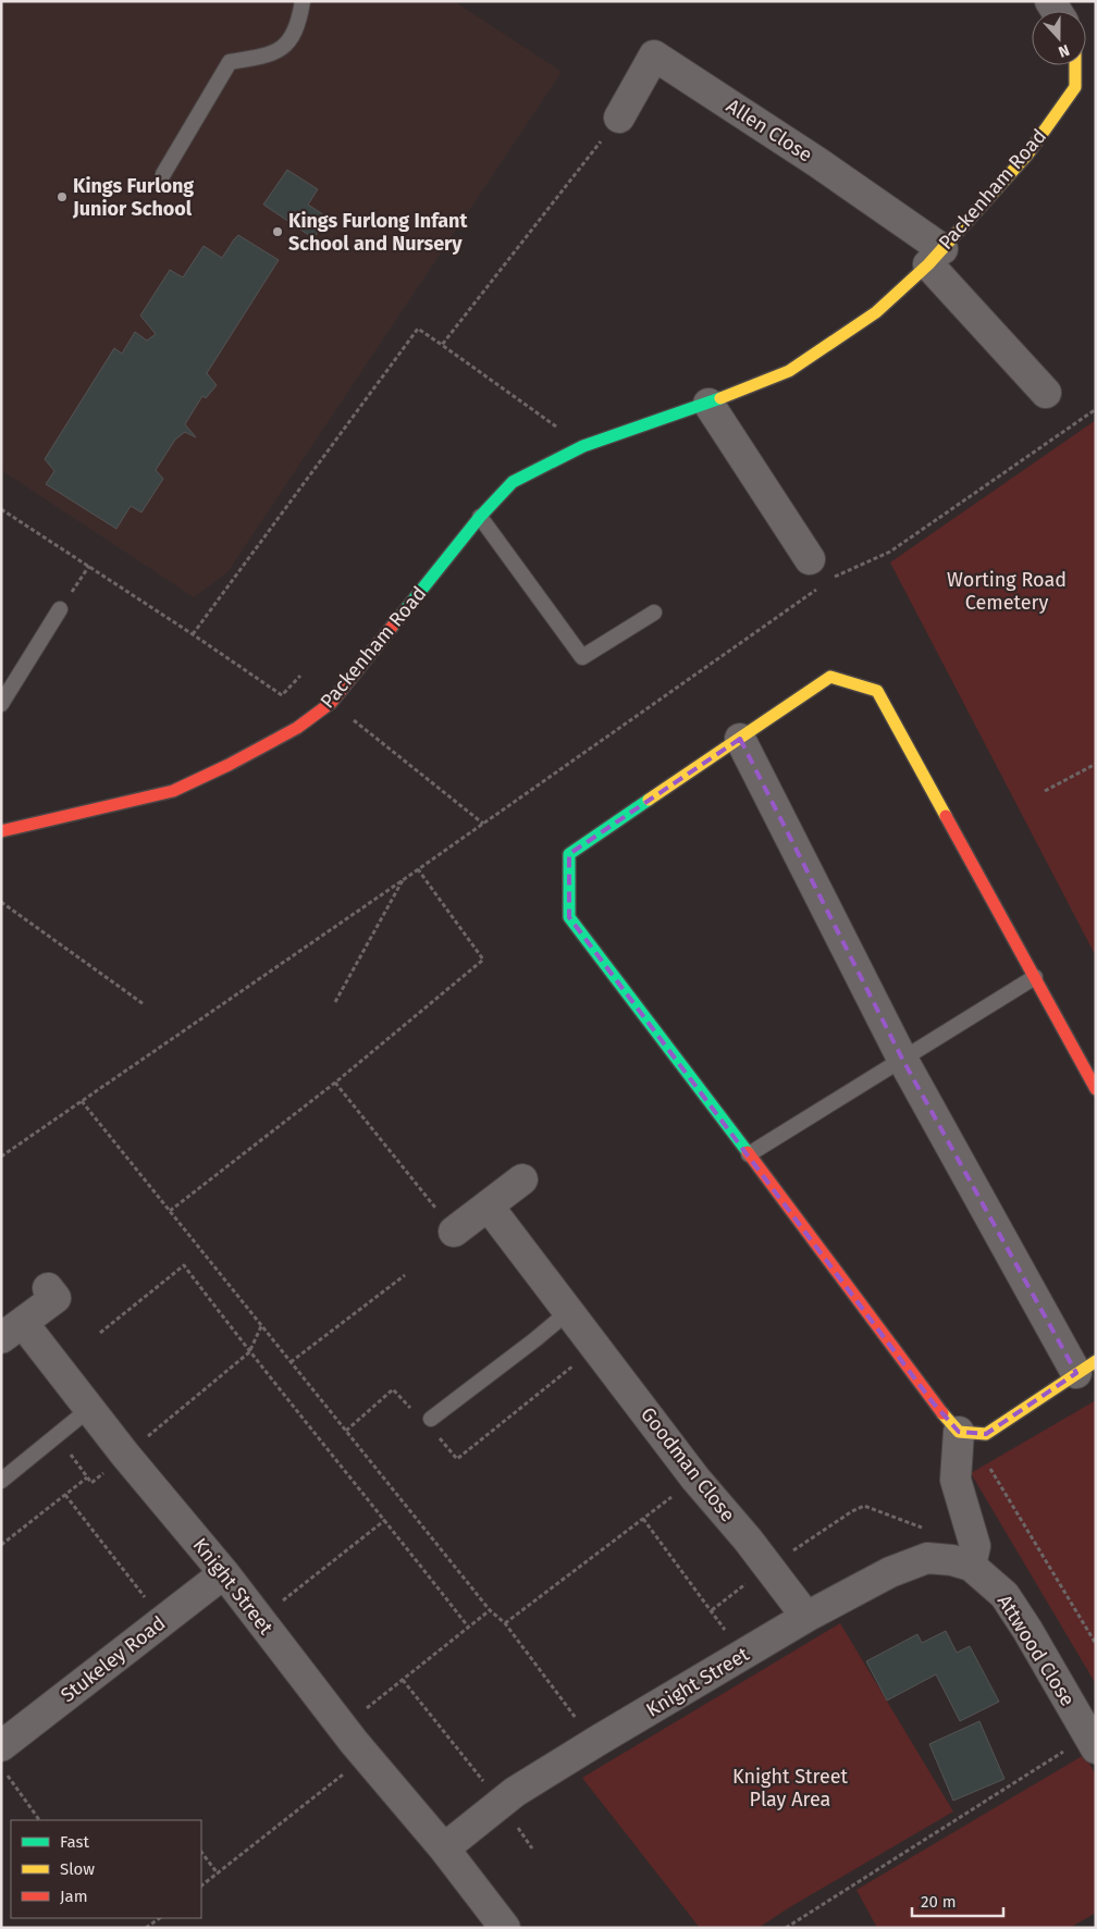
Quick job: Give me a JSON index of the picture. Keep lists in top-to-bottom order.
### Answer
{
  "streets": {
    "street": [
      "Allen Close",
      "Packenham Road",
      "Goodman Close",
      "Knight Street",
      "Attwood Close",
      "Stukeley Road"
    ]
  },
  "crossings": [
    ["Allen Close", "Packenham Road"],
    ["Goodman Close", "Knight Street"],
    ["Knight Street", "Attwood Close"],
    ["Knight Street", "Stukeley Road"]
  ],
  "parks": ["Worting Road Cemetery", "Knight Street Play Area"],
  "places": ["Kings Furlong Junior School", "Kings Furlong Infant School and Nursery"],
  "legend": ["Fast", "Slow", "Jam"],
  "scale_bar": "20 m",
  "north": "bottom"
}
